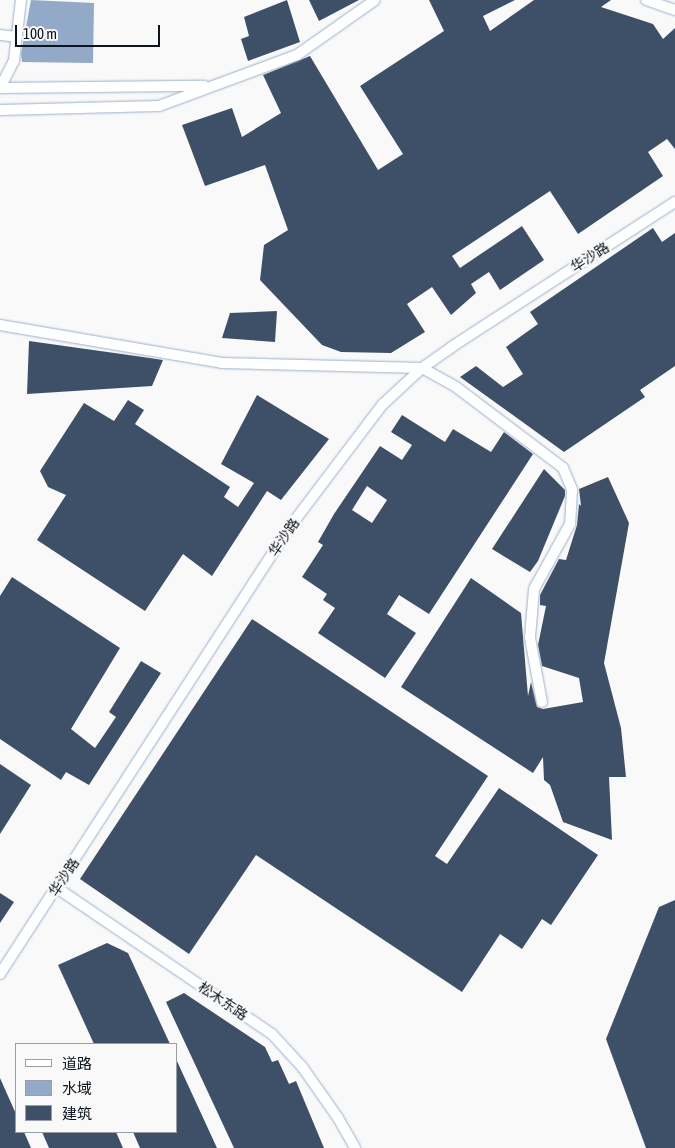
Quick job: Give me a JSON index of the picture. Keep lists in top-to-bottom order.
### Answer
{
  "streets": {
    "street": ["华沙路", "松木东路"]
  },
  "crossings": [
    ["华沙路", "松木东路"]
  ],
  "legend": ["道路", "水域", "建筑"],
  "scale_bar": "100 m"
}
